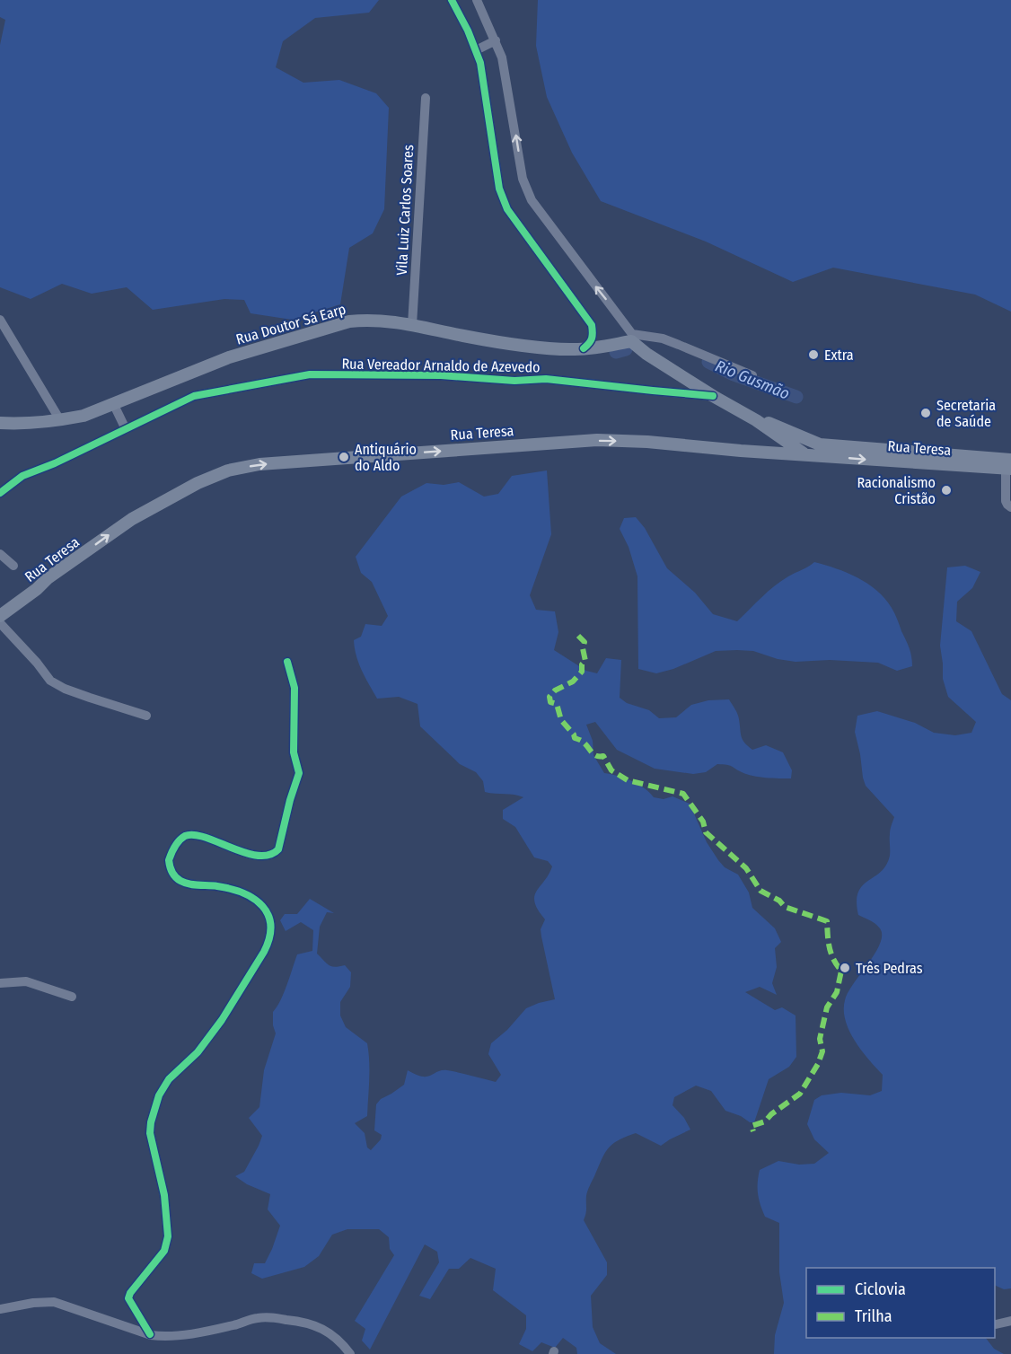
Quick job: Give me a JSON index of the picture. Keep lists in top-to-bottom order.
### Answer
{
  "streets": {
    "main road": ["Rua Doutor Sá Earp", "Rua Teresa"],
    "street": ["Vila Luiz Carlos Soares", "Rua Vereador Arnaldo de Azevedo"]
  },
  "crossings": [
    ["Vila Luiz Carlos Soares", "Rua Doutor Sá Earp"]
  ],
  "one_way": ["Rua Teresa"],
  "water": ["Rio Gusmão"],
  "places": [
    "Extra",
    "Secretaria de Saúde",
    "Antiquário do Aldo",
    "Racionalismo Cristão",
    "Três Pedras"
  ],
  "legend": ["Ciclovia", "Trilha"]
}
